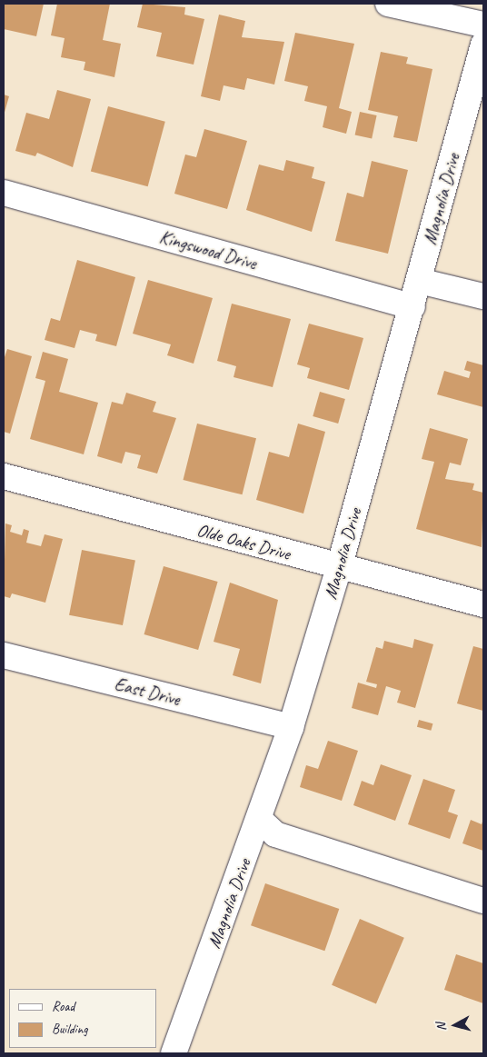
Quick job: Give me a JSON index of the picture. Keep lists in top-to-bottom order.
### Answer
{
  "streets": {
    "street": [
      "Magnolia Drive",
      "Kingswood Drive",
      "Olde Oaks Drive",
      "East Drive"
    ]
  },
  "crossings": [
    ["Magnolia Drive", "Kingswood Drive"],
    ["Magnolia Drive", "Olde Oaks Drive"],
    ["Magnolia Drive", "East Drive"]
  ],
  "legend": ["Road", "Building"],
  "north": "left"
}
